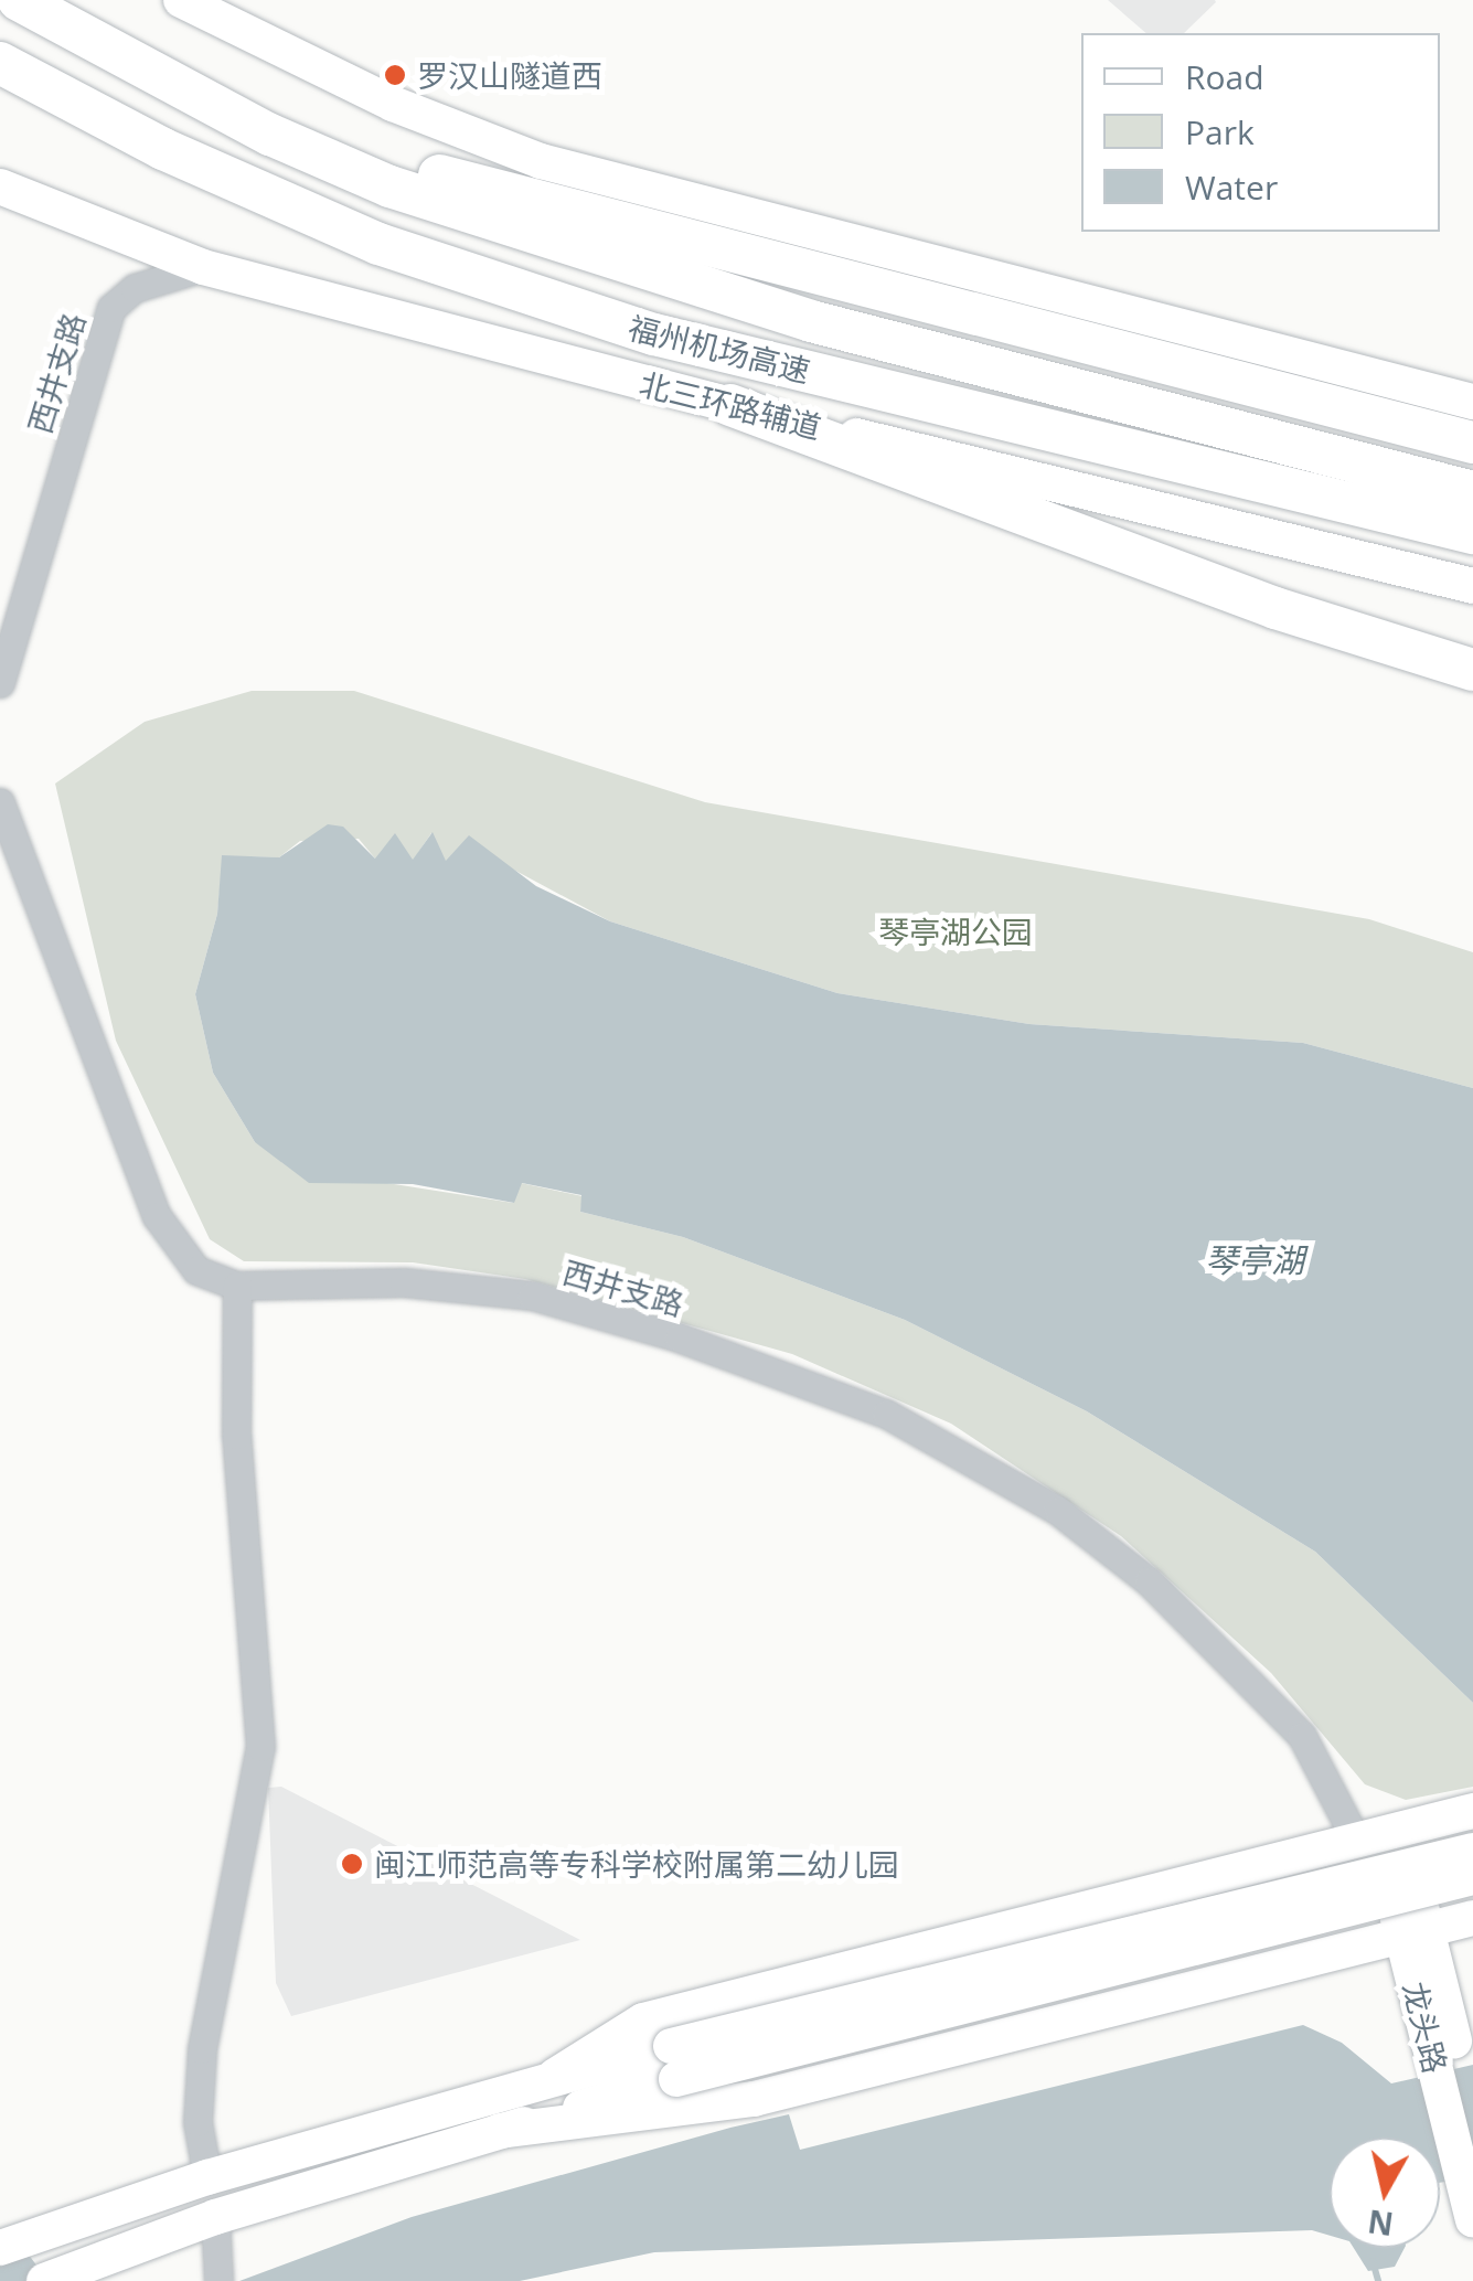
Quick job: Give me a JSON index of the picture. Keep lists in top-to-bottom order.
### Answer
{
  "streets": {
    "highway": ["福州机场高速"],
    "main road": ["北三环路辅道", "龙头路"],
    "street": ["西井支路"]
  },
  "crossings": [
    ["西井支路", "北三环路辅道"],
    ["西井支路", "龙头路"]
  ],
  "water": ["琴亭湖"],
  "parks": ["琴亭湖公园"],
  "places": ["罗汉山隧道西", "闽江师范高等专科学校附属第二幼儿园"],
  "legend": ["Road", "Park", "Water"],
  "north": "bottom"
}
